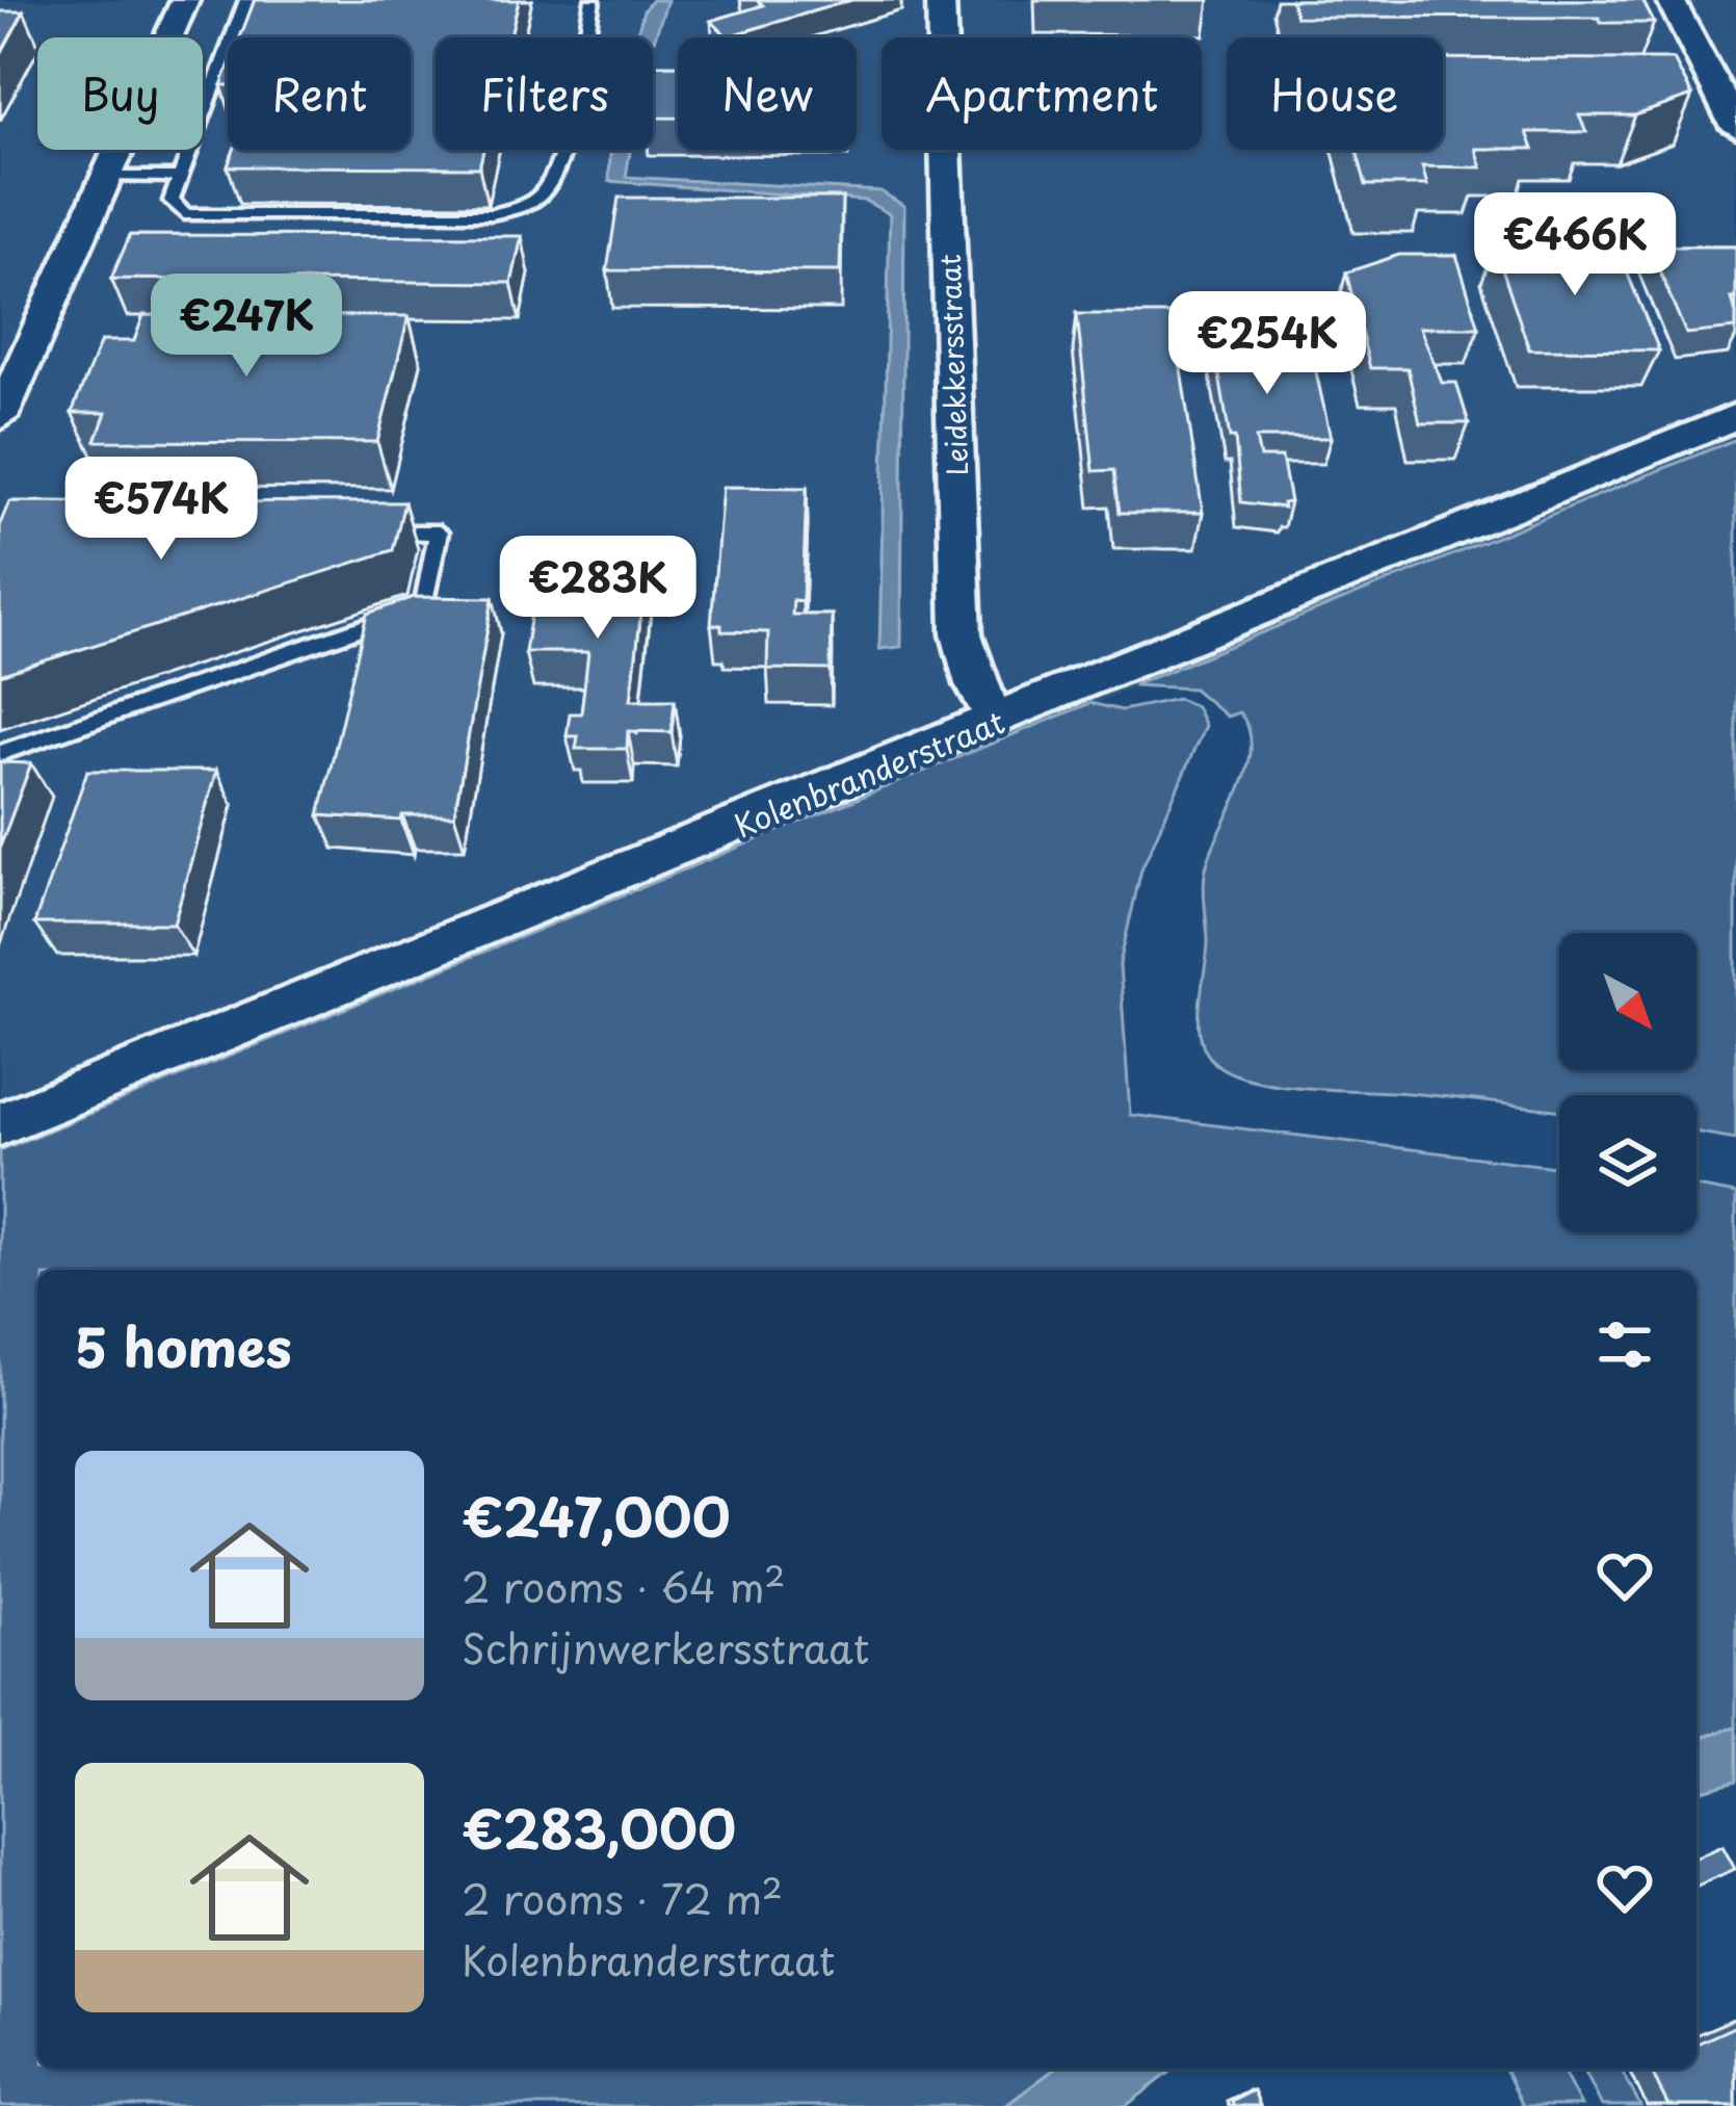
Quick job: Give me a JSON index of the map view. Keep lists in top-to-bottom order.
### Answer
{
  "streets": {
    "street": ["Leidekkersstraat", "Kolenbranderstraat"]
  },
  "crossings": [
    ["Leidekkersstraat", "Kolenbranderstraat"]
  ],
  "north": "bottom right",
  "page": {
    "chip": [
      "Buy",
      "Rent",
      "Filters",
      "New",
      "Apartment",
      "House"
    ],
    "price": [
      "€466K",
      "€247K",
      "€254K",
      "€574K",
      "€283K"
    ],
    "heading": "5 homes",
    "list": [
      {
        "name": "€247,000",
        "note": "2 rooms · 64 m² · Schrijnwerkersstraat"
      },
      {
        "name": "€283,000",
        "note": "2 rooms · 72 m² · Kolenbranderstraat"
      }
    ]
  }
}
